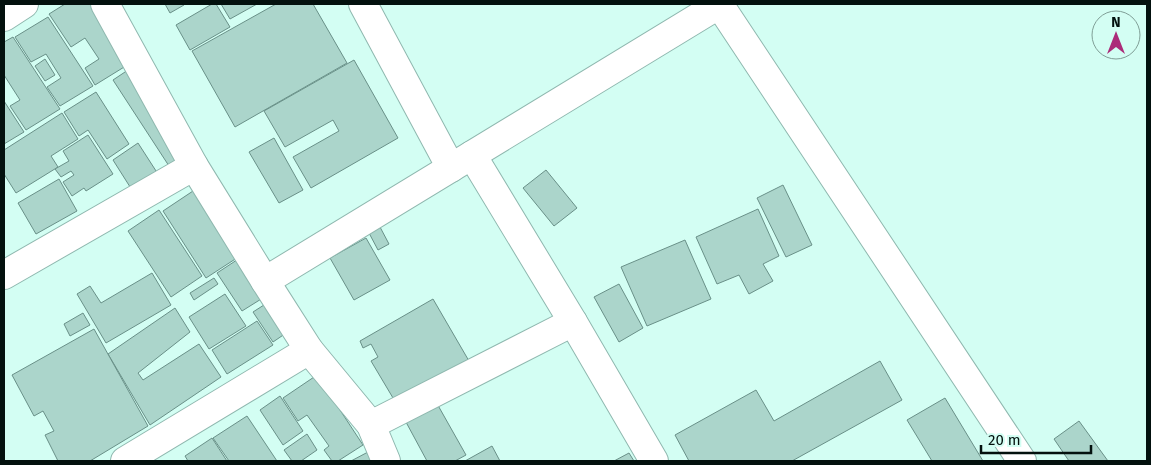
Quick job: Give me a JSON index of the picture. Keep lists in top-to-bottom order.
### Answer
{
  "scale_bar": "20 m",
  "north": "top"
}
